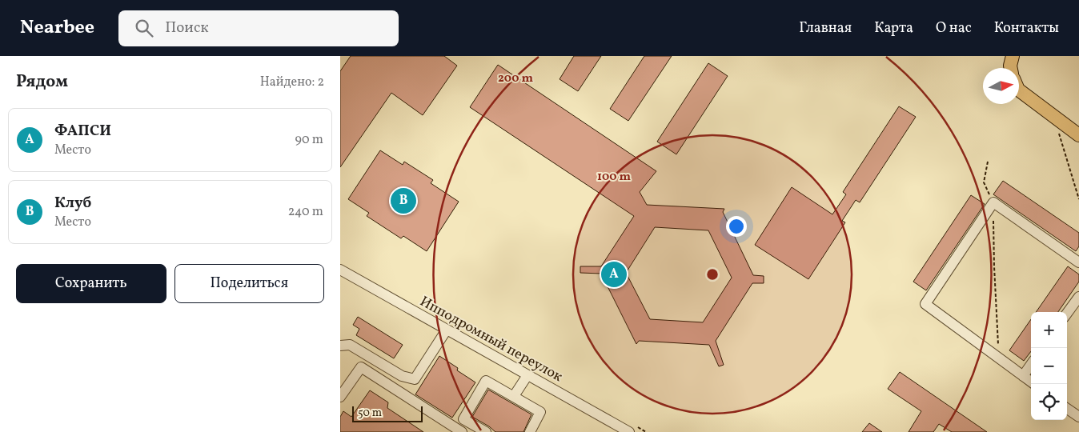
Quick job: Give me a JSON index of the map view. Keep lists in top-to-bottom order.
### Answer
{
  "streets": {
    "street": ["Ипподромный переулок"]
  },
  "scale_bar": "50 m",
  "north": "right",
  "page": {
    "header": "Nearbee",
    "search": "Поиск",
    "nav": [
      "Главная",
      "Карта",
      "О нас",
      "Контакты"
    ],
    "heading": ["Рядом", "Найдено: 2"],
    "list": [
      {
        "mark": "A",
        "name": "ФАПСИ",
        "note": "Место",
        "value": "90 m"
      },
      {
        "mark": "B",
        "name": "Клуб",
        "note": "Место",
        "value": "240 m"
      }
    ],
    "pins": ["B", "A"],
    "buttons": ["Сохранить", "Поделиться"],
    "map_buttons": ["+", "−"],
    "scale": "50 m"
  },
  "rings": ["200 m", "100 m"]
}
